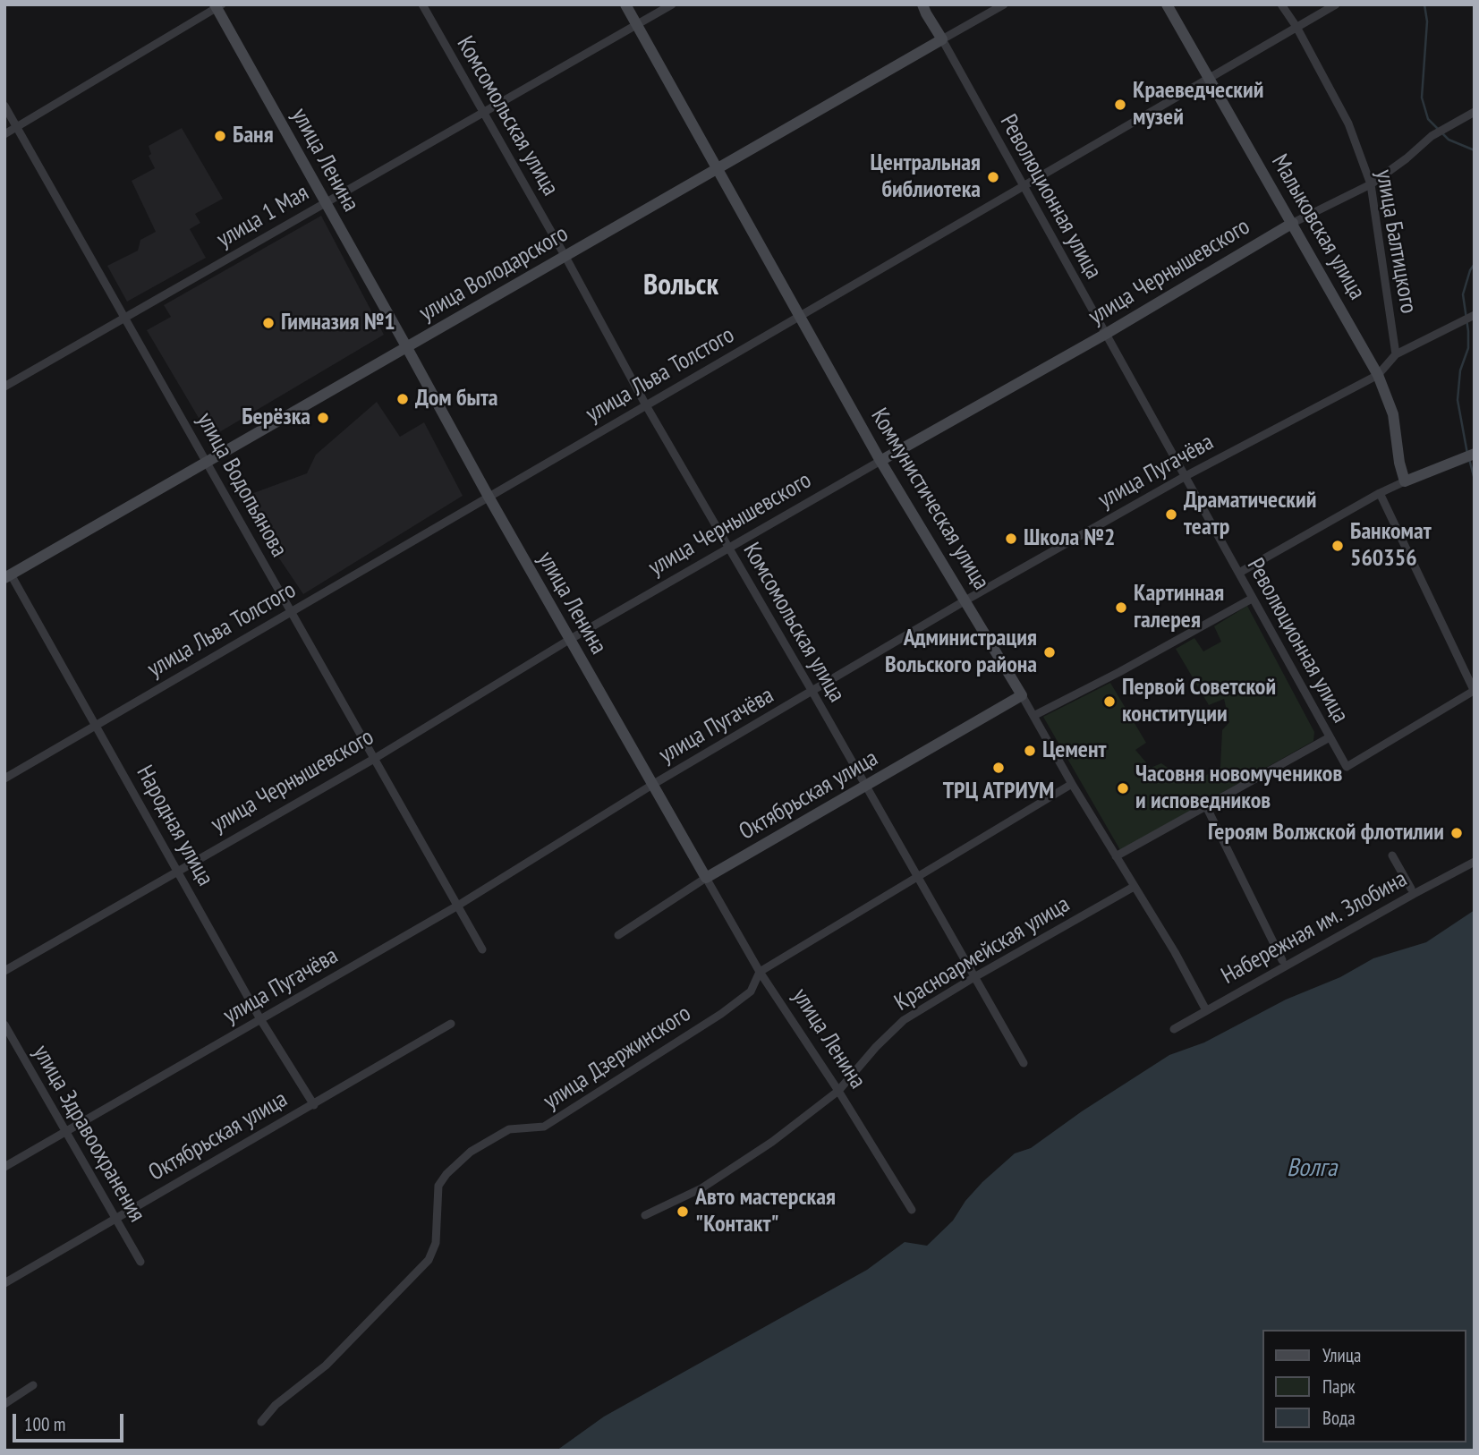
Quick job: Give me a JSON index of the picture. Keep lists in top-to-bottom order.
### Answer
{
  "streets": {
    "street": [
      "Комсомольская улица",
      "улица Ленина",
      "Революционная улица",
      "улица 1 Мая",
      "Малыковская улица",
      "улица Балтицкого",
      "улица Чернышевского",
      "улица Володарского",
      "улица Льва Толстого",
      "улица Пугачёва",
      "улица Водопьянова",
      "Коммунистическая улица",
      "Октябрьская улица",
      "Народная улица",
      "Набережная им. Злобина",
      "Красноармейская улица",
      "улица Дзержинского",
      "улица Здравоохранения"
    ]
  },
  "crossings": [
    ["Комсомольская улица", "улица 1 Мая"],
    ["Комсомольская улица", "улица Чернышевского"],
    ["Комсомольская улица", "улица Володарского"],
    ["Комсомольская улица", "улица Льва Толстого"],
    ["Комсомольская улица", "улица Пугачёва"],
    ["Комсомольская улица", "Октябрьская улица"],
    ["Комсомольская улица", "Красноармейская улица"],
    ["Комсомольская улица", "улица Дзержинского"],
    ["улица Ленина", "улица 1 Мая"],
    ["улица Ленина", "улица Чернышевского"],
    ["улица Ленина", "улица Володарского"],
    ["улица Ленина", "улица Льва Толстого"],
    ["улица Ленина", "улица Пугачёва"],
    ["улица Ленина", "Октябрьская улица"],
    ["улица Ленина", "Красноармейская улица"],
    ["улица Ленина", "улица Дзержинского"],
    ["Революционная улица", "улица Чернышевского"],
    ["Революционная улица", "улица Володарского"],
    ["Революционная улица", "улица Льва Толстого"],
    ["Революционная улица", "улица Пугачёва"],
    ["улица 1 Мая", "улица Водопьянова"],
    ["улица 1 Мая", "Коммунистическая улица"],
    ["Малыковская улица", "улица Чернышевского"],
    ["Малыковская улица", "улица Льва Толстого"],
    ["Малыковская улица", "улица Пугачёва"],
    ["улица Балтицкого", "улица Чернышевского"],
    ["улица Балтицкого", "улица Льва Толстого"],
    ["улица Балтицкого", "улица Пугачёва"],
    ["улица Чернышевского", "улица Водопьянова"],
    ["улица Чернышевского", "Коммунистическая улица"],
    ["улица Чернышевского", "Народная улица"],
    ["улица Володарского", "улица Водопьянова"],
    ["улица Володарского", "Коммунистическая улица"],
    ["улица Володарского", "Народная улица"],
    ["улица Льва Толстого", "улица Водопьянова"],
    ["улица Льва Толстого", "Коммунистическая улица"],
    ["улица Льва Толстого", "Народная улица"],
    ["улица Пугачёва", "улица Водопьянова"],
    ["улица Пугачёва", "Коммунистическая улица"],
    ["улица Пугачёва", "Народная улица"],
    ["улица Пугачёва", "улица Здравоохранения"],
    ["Коммунистическая улица", "Октябрьская улица"],
    ["Коммунистическая улица", "Набережная им. Злобина"],
    ["Коммунистическая улица", "Красноармейская улица"],
    ["Коммунистическая улица", "улица Дзержинского"],
    ["Октябрьская улица", "Народная улица"],
    ["Октябрьская улица", "улица Здравоохранения"]
  ],
  "districts": ["Вольск"],
  "water": ["Волга"],
  "places": [
    "Краеведческий музей",
    "Баня",
    "Центральная библиотека",
    "Гимназия №1",
    "Дом быта",
    "Берёзка",
    "Драматический театр",
    "Школа №2",
    "Банкомат 560356",
    "Картинная галерея",
    "Администрация Вольского района",
    "Первой Советской конституции",
    "Цемент",
    "ТРЦ АТРИУМ",
    "Часовня новомучеников и исповедников",
    "Героям Волжской флотилии",
    "Авто мастерская \"Контакт\""
  ],
  "legend": ["Улица", "Парк", "Вода"],
  "scale_bar": "100 m"
}
